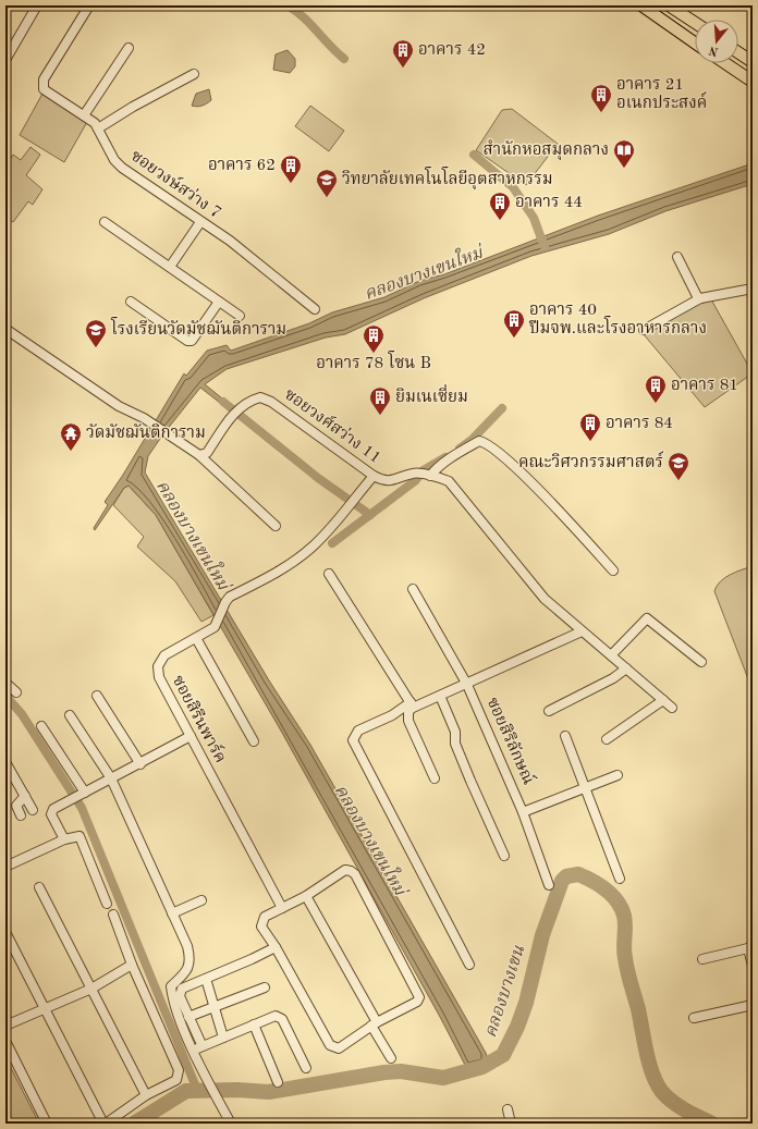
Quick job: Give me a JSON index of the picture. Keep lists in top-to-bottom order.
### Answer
{
  "streets": {
    "street": [
      "ซอยวงษ์สว่าง 7",
      "ซอยวงศ์สว่าง 11",
      "ซอยสิรีนพาร์ค",
      "ซอยสิริลักษณ์"
    ]
  },
  "crossings": [
    ["ซอยวงศ์สว่าง 11", "ซอยสิรีนพาร์ค"]
  ],
  "water": ["คลองบางเขนใหม่", "คลองบางเขน"],
  "places": {
    "building": [
      "อาคาร 42",
      "อาคาร 21 อเนกประสงค์",
      "อาคาร 62",
      "อาคาร 44",
      "อาคาร 40 ปีมจพ.และโรงอาหารกลาง",
      "อาคาร 78 โซน B",
      "อาคาร 81",
      "ยิมเนเซี่ยม",
      "อาคาร 84"
    ],
    "library": ["สำนักหอสมุดกลาง"],
    "school or university": ["วิทยาลัยเทคโนโลยีอุตสาหกรรม", "โรงเรียนวัดมัชฌันติการาม", "คณะวิศวกรรมศาสตร์"],
    "temple": ["วัดมัชฌันติการาม"]
  },
  "north": "bottom"
}
